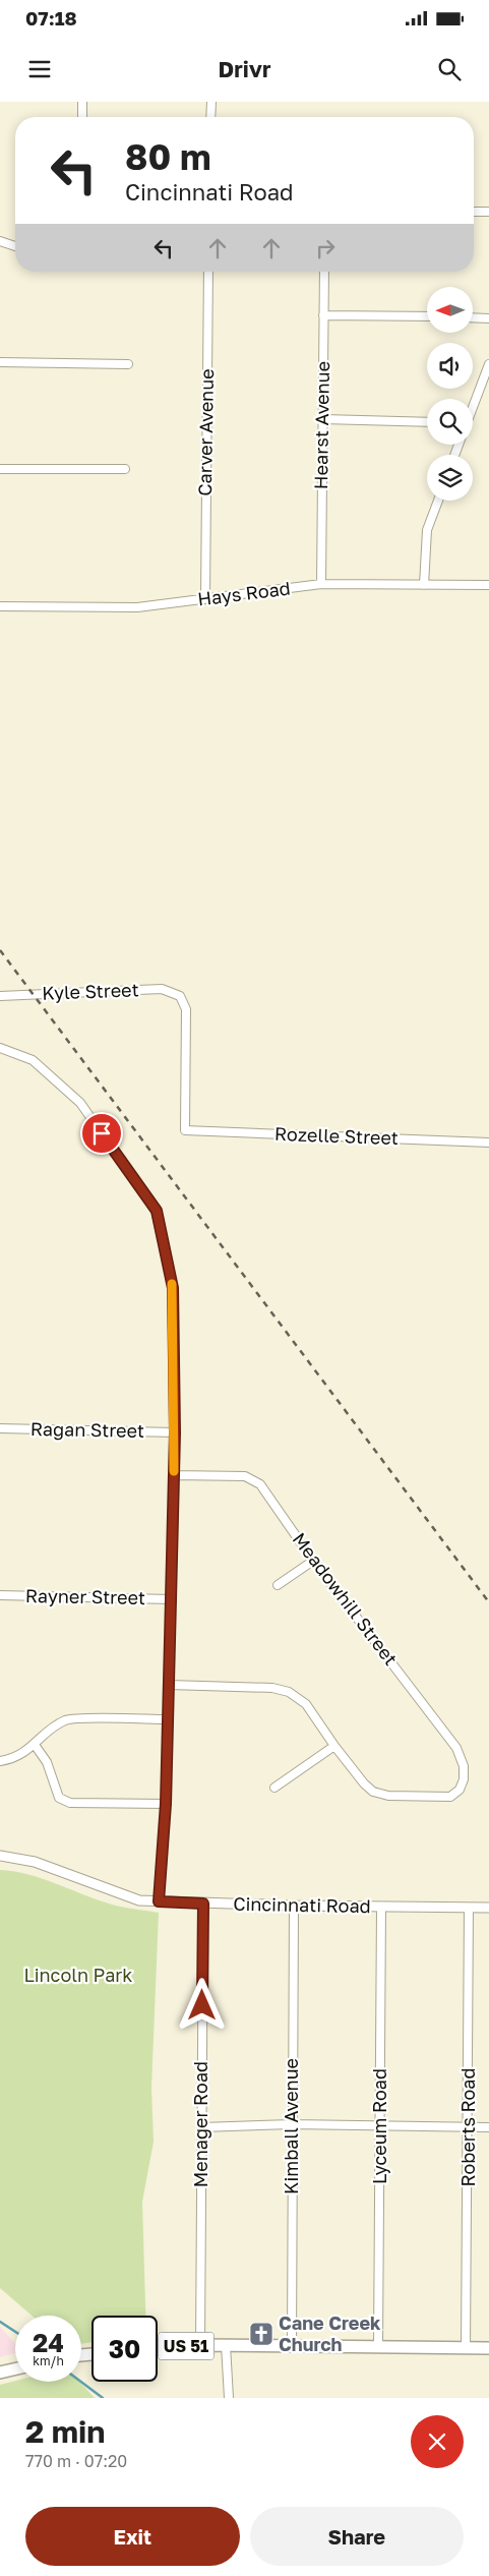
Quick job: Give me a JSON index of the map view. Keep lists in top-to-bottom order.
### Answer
{
  "streets": {
    "main road": ["US 51"],
    "street": [
      "Hearst Avenue",
      "Carver Avenue",
      "Hays Road",
      "Kyle Street",
      "Rozelle Street",
      "Ragan Street",
      "Rayner Street",
      "Meadowhill Street",
      "Cincinnati Road",
      "Menager Road",
      "Kimball Avenue",
      "Lyceum Road",
      "Roberts Road"
    ]
  },
  "crossings": [
    ["Hearst Avenue", "Hays Road"],
    ["Carver Avenue", "Hays Road"],
    ["Kyle Street", "Rozelle Street"],
    ["Cincinnati Road", "Menager Road"],
    ["Cincinnati Road", "Kimball Avenue"],
    ["Cincinnati Road", "Lyceum Road"],
    ["Cincinnati Road", "Roberts Road"],
    ["Menager Road", "US 51"],
    ["Kimball Avenue", "US 51"],
    ["Lyceum Road", "US 51"],
    ["Roberts Road", "US 51"]
  ],
  "parks": ["Lincoln Park"],
  "places": {
    "church": ["Cane Creek Church"]
  },
  "north": "left",
  "page": {
    "status": "07:18",
    "header": "Drivr",
    "turn": ["80 m", "Cincinnati Road"],
    "speed": "24 km/h",
    "limit": "30",
    "heading": ["2 min", "770 m · 07:20"],
    "buttons": ["Exit", "Share"]
  }
}
